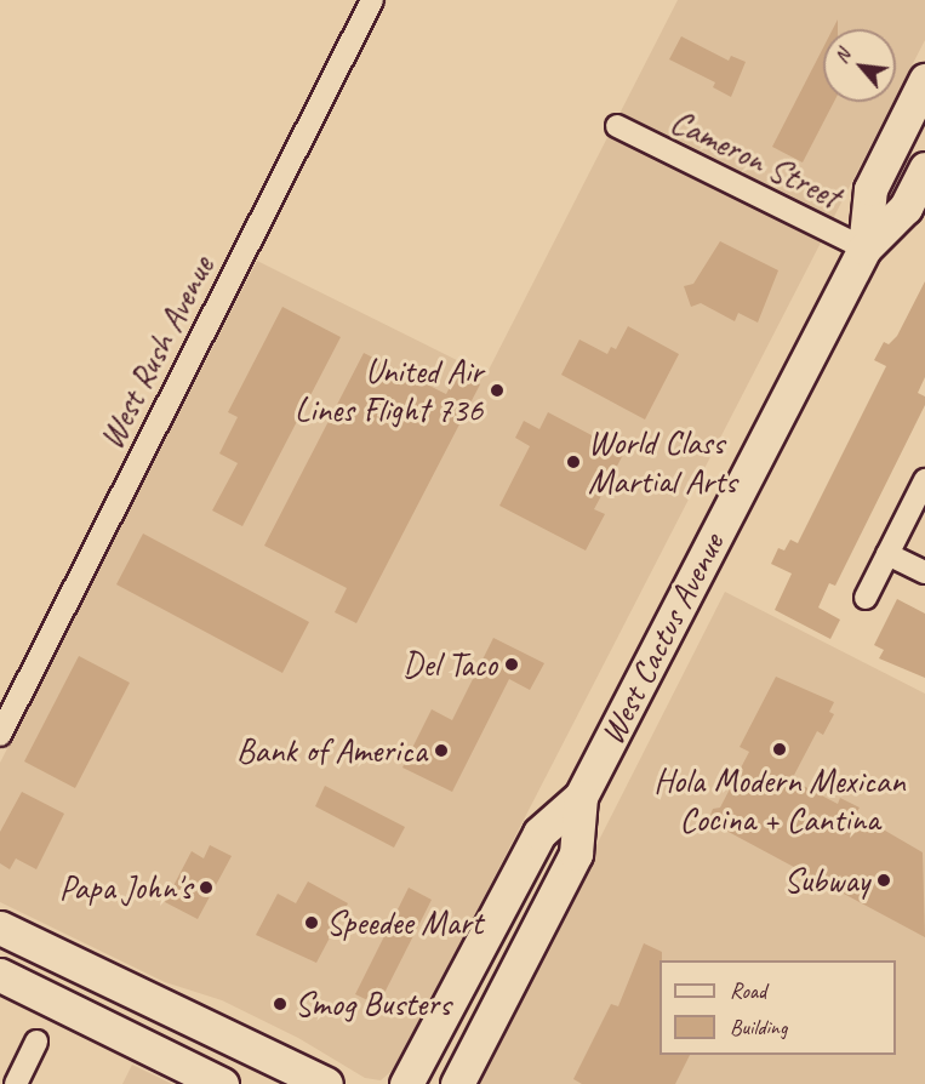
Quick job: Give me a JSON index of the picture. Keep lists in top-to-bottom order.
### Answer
{
  "streets": {
    "main road": ["West Cactus Avenue"],
    "street": ["Cameron Street", "West Rush Avenue"]
  },
  "crossings": [
    ["Cameron Street", "West Cactus Avenue"]
  ],
  "places": [
    "United Air Lines Flight 736",
    "World Class Martial Arts",
    "Del Taco",
    "Hola Modern Mexican Cocina + Cantina",
    "Bank of America",
    "Subway",
    "Papa John's",
    "Speedee Mart",
    "Smog Busters"
  ],
  "legend": ["Road", "Building"],
  "north": "top left"
}
